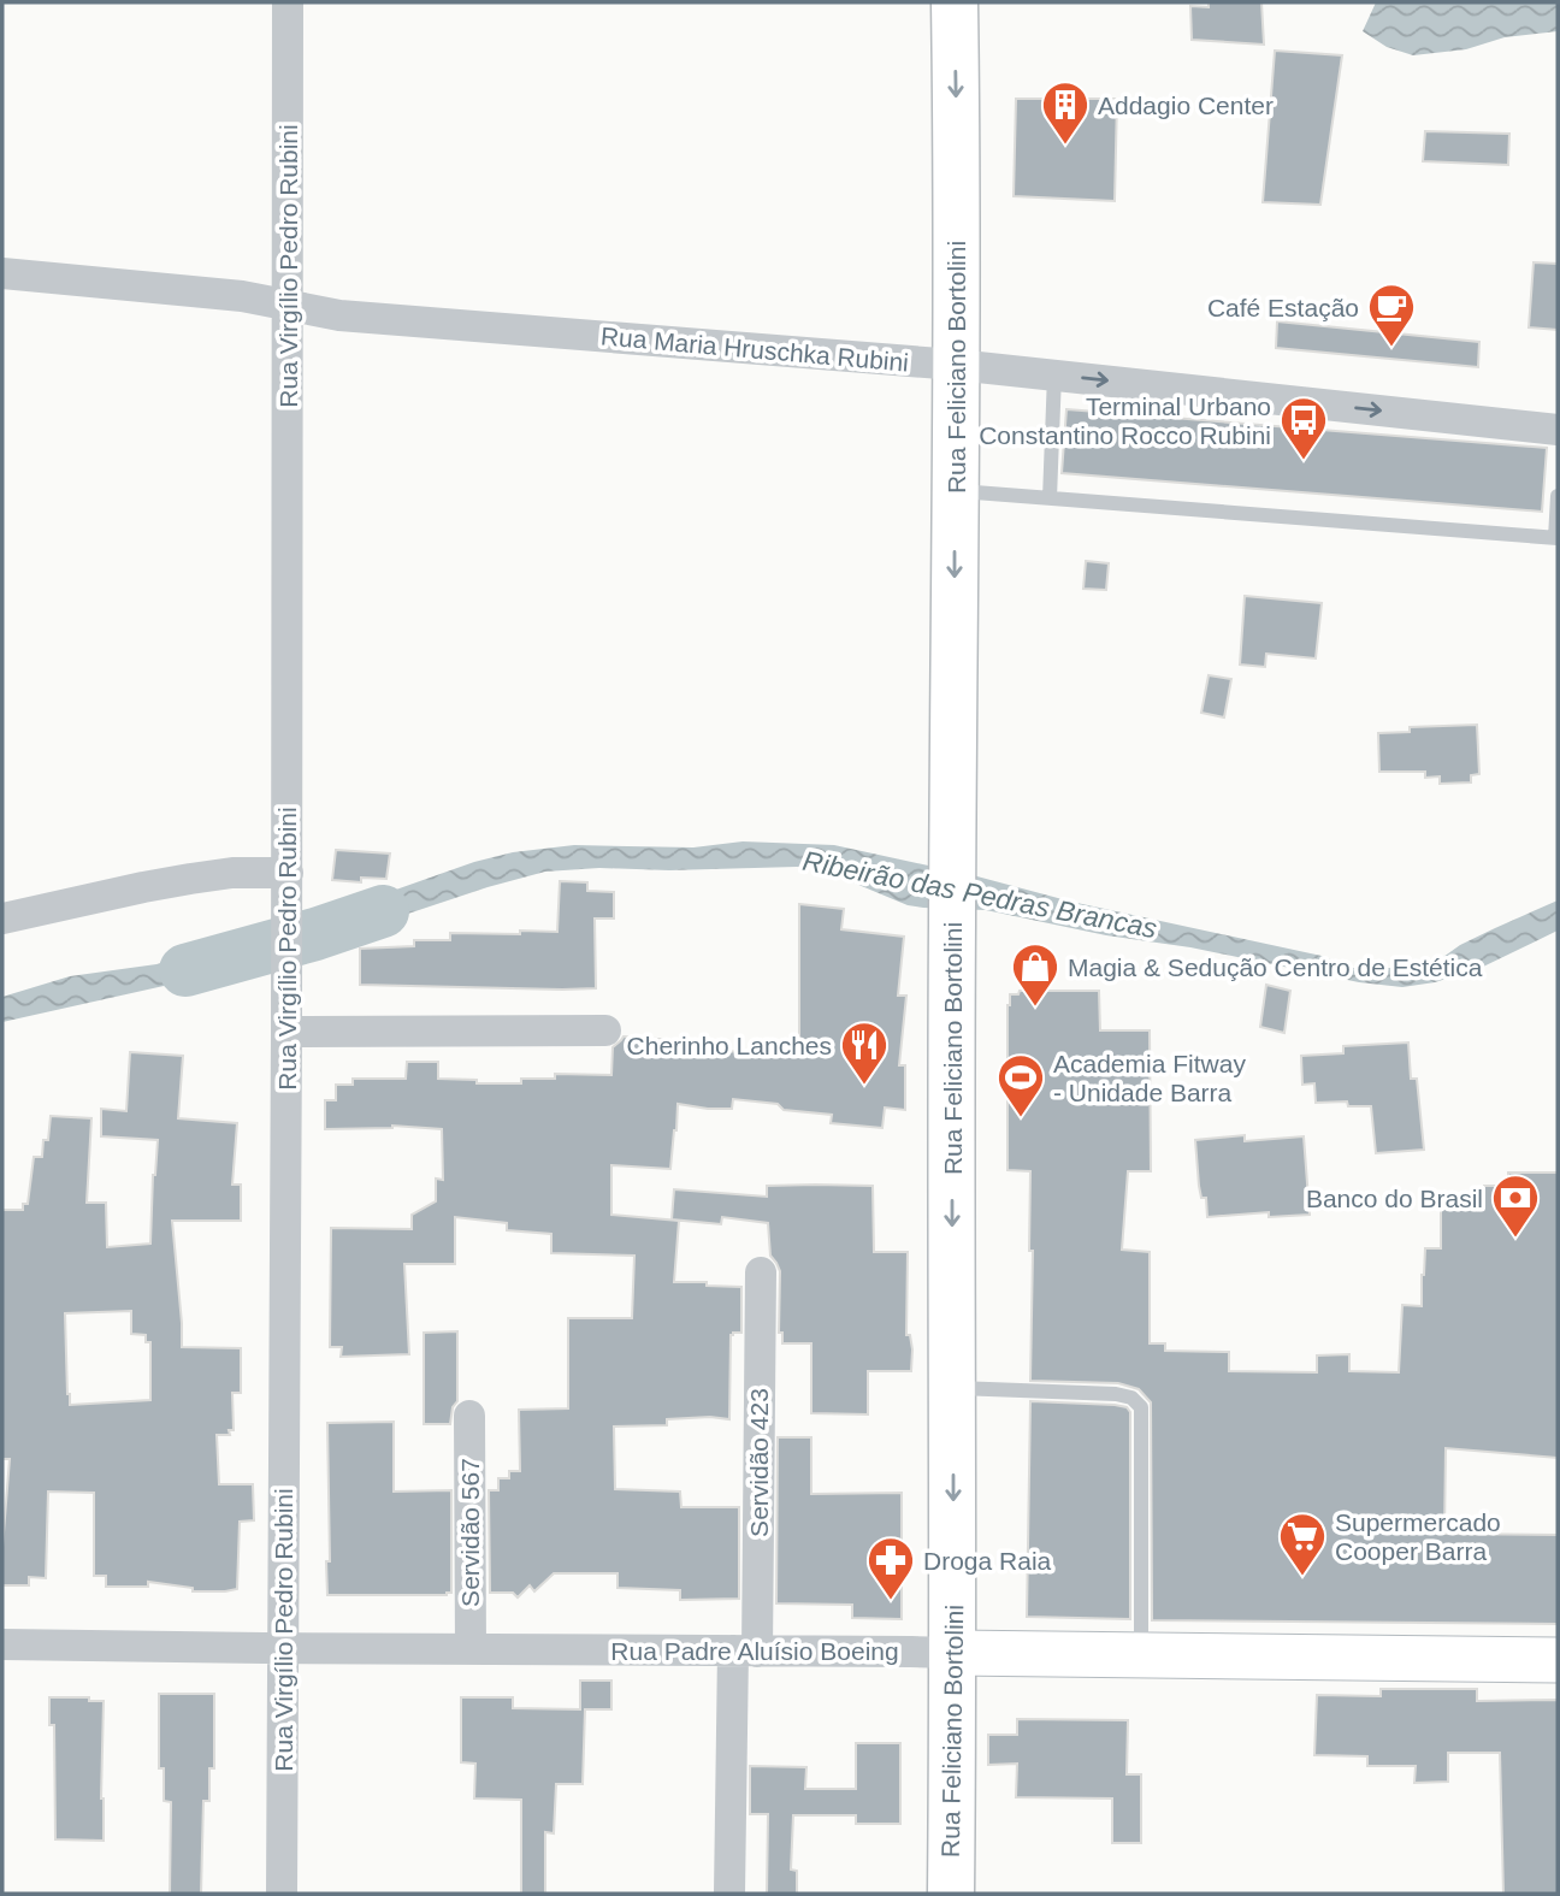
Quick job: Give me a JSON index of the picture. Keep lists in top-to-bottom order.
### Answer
{
  "streets": {
    "main road": ["Rua Feliciano Bortolini"],
    "street": [
      "Rua Virgílio Pedro Rubini",
      "Rua Maria Hruschka Rubini",
      "Servidão 423",
      "Servidão 567",
      "Rua Padre Aluísio Boeing"
    ]
  },
  "crossings": [
    ["Rua Virgílio Pedro Rubini", "Rua Maria Hruschka Rubini"],
    ["Rua Virgílio Pedro Rubini", "Rua Padre Aluísio Boeing"],
    ["Rua Maria Hruschka Rubini", "Rua Feliciano Bortolini"],
    ["Rua Feliciano Bortolini", "Rua Padre Aluísio Boeing"],
    ["Servidão 423", "Rua Padre Aluísio Boeing"],
    ["Servidão 567", "Rua Padre Aluísio Boeing"]
  ],
  "one_way": ["Rua Feliciano Bortolini"],
  "water": ["Ribeirão das Pedras Brancas"],
  "places": {
    "building": ["Addagio Center"],
    "cafe": ["Café Estação"],
    "bus stop": ["Terminal Urbano Constantino Rocco Rubini"],
    "shop": ["Magia & Sedução Centro de Estética"],
    "restaurant": ["Cherinho Lanches"],
    "sports": ["Academia Fitway - Unidade Barra"],
    "bank": ["Banco do Brasil"],
    "supermarket": ["Supermercado Cooper Barra"],
    "pharmacy": ["Droga Raia"]
  }
}
